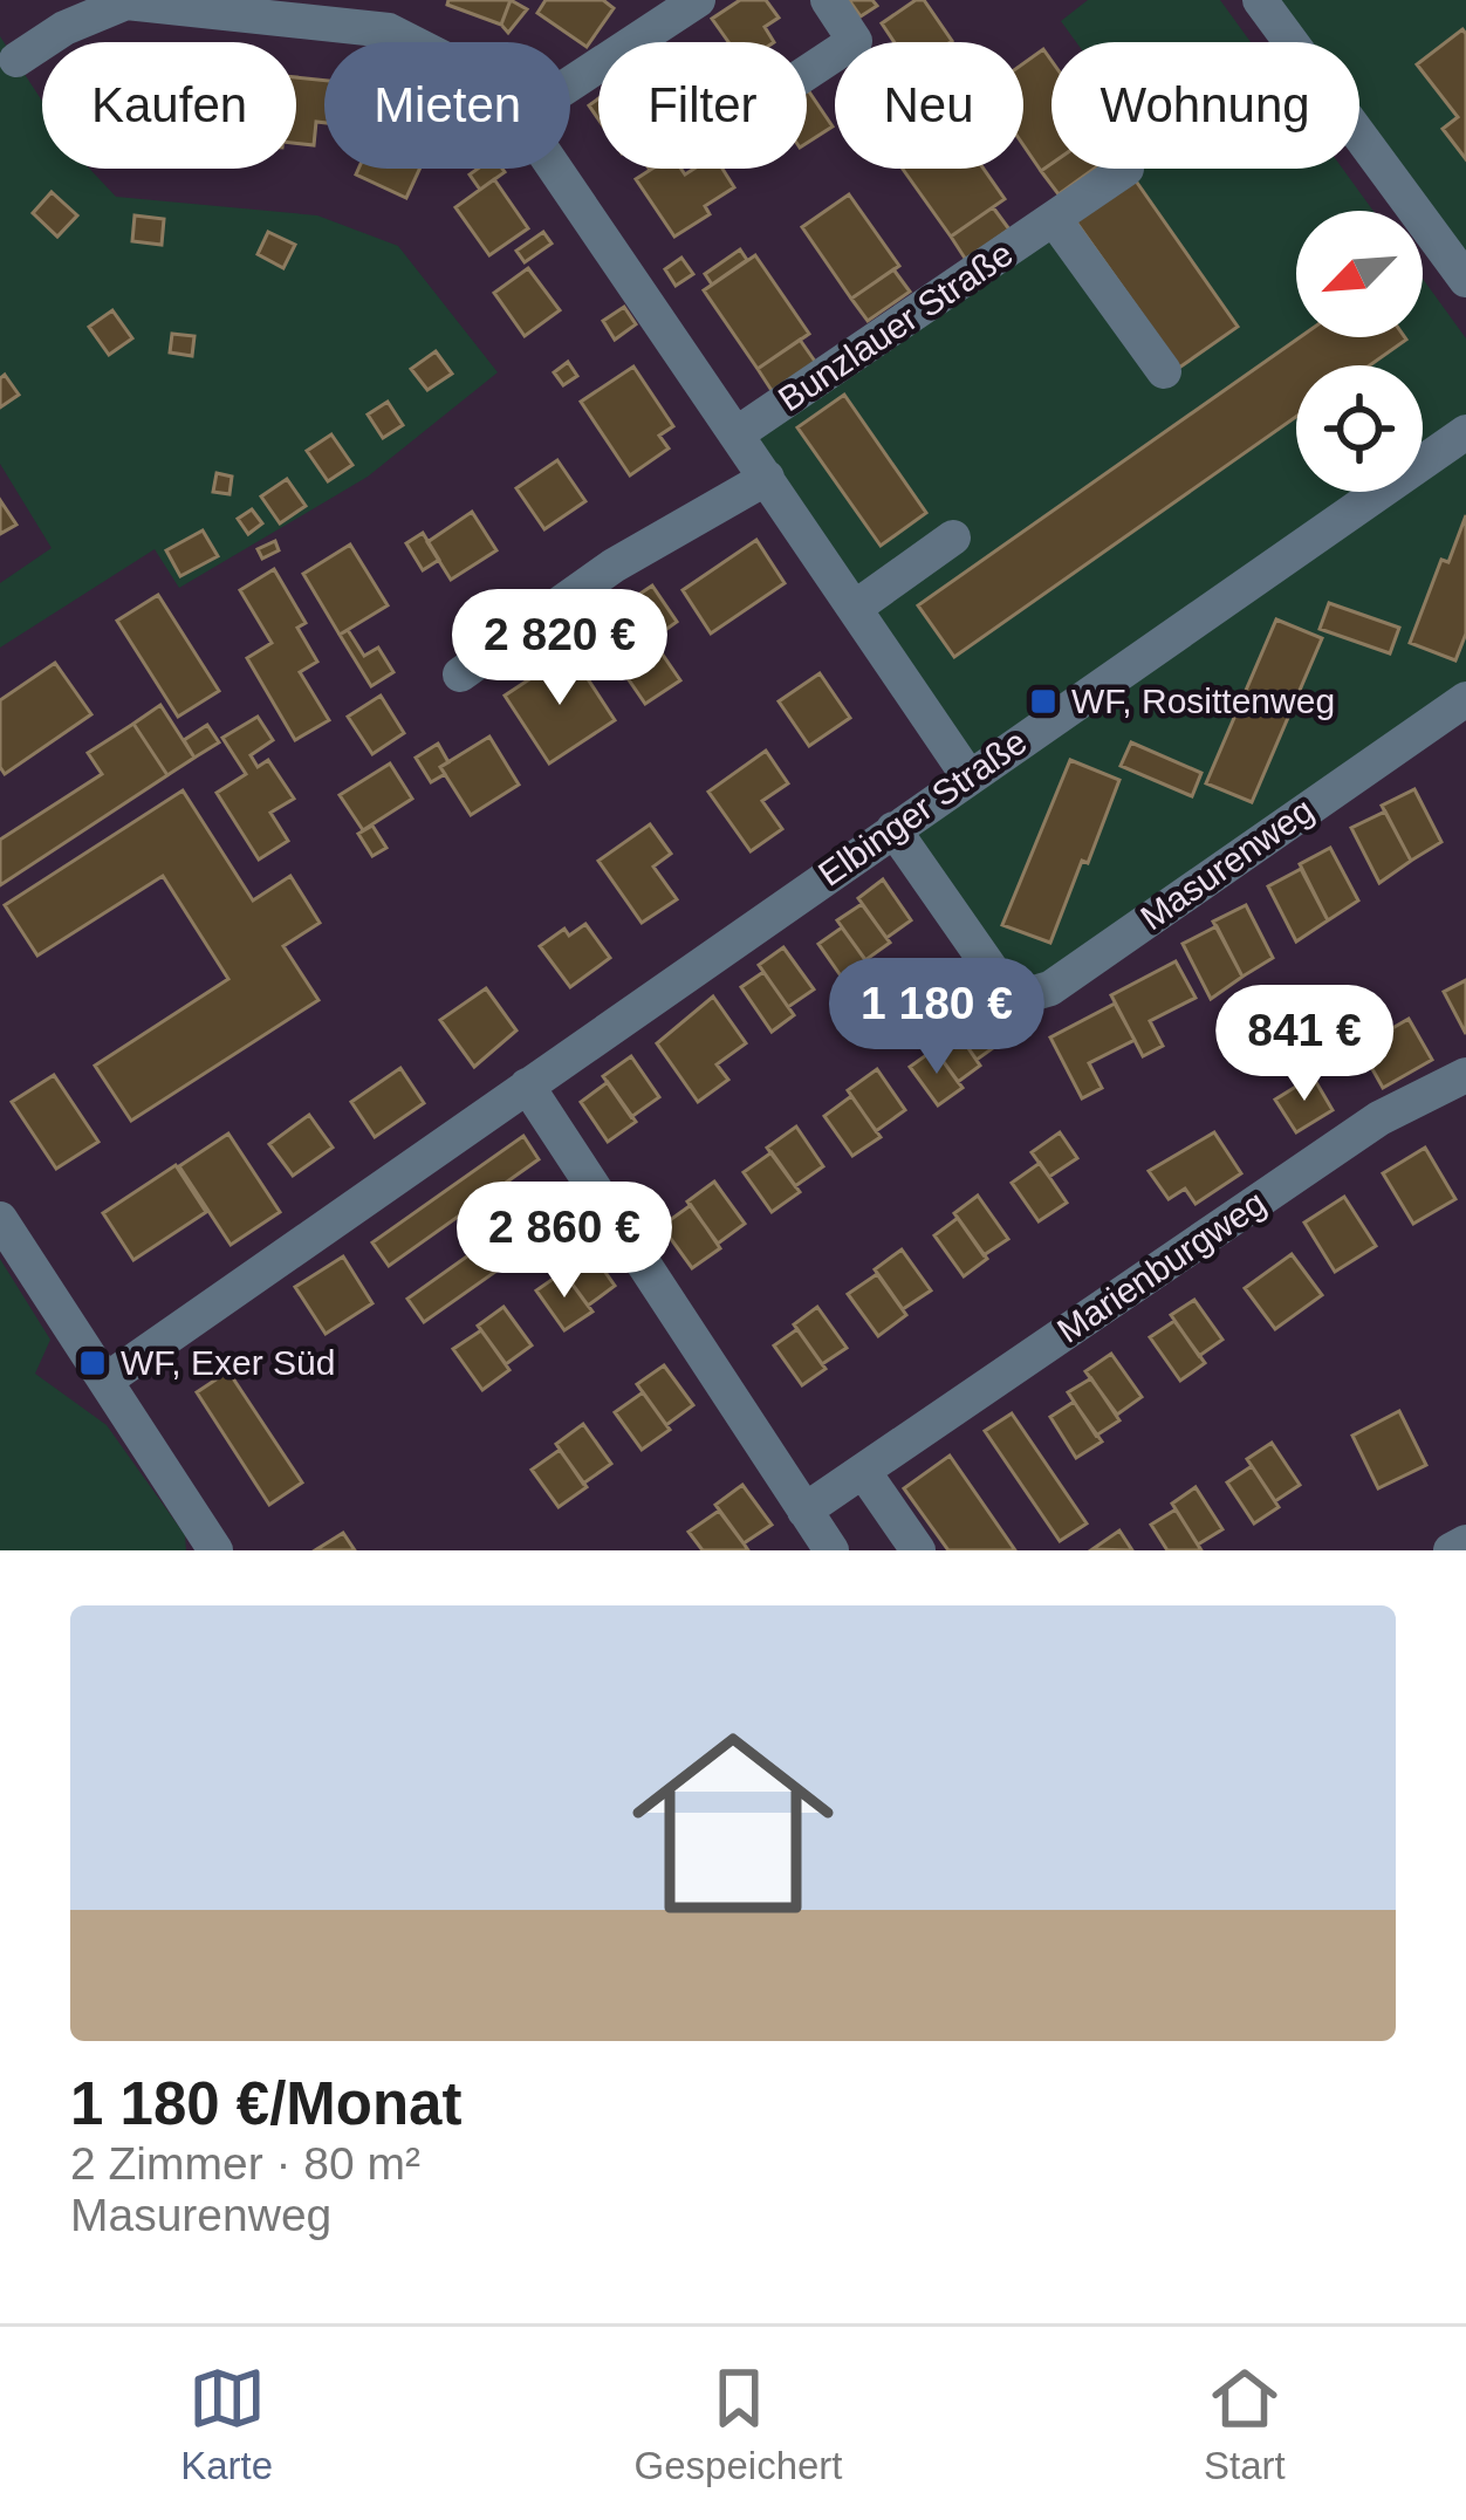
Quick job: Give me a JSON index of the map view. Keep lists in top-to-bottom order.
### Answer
{
  "streets": {
    "street": [
      "Bunzlauer Straße",
      "Elbinger Straße",
      "Masurenweg",
      "Marienburgweg"
    ]
  },
  "crossings": [
    ["Elbinger Straße", "Masurenweg"]
  ],
  "places": {
    "transit": ["WF, Rosittenweg", "WF, Exer Süd"]
  },
  "north": "bottom left",
  "page": {
    "chip": [
      "Kaufen",
      "Mieten",
      "Filter",
      "Neu",
      "Wohnung"
    ],
    "price": [
      "2 820 €",
      "1 180 €",
      "841 €",
      "2 860 €"
    ],
    "list": [
      {
        "name": "1 180 €/Monat",
        "note": "2 Zimmer · 80 m² · Masurenweg"
      }
    ],
    "tabs": ["Karte", "Gespeichert", "Start"]
  }
}
